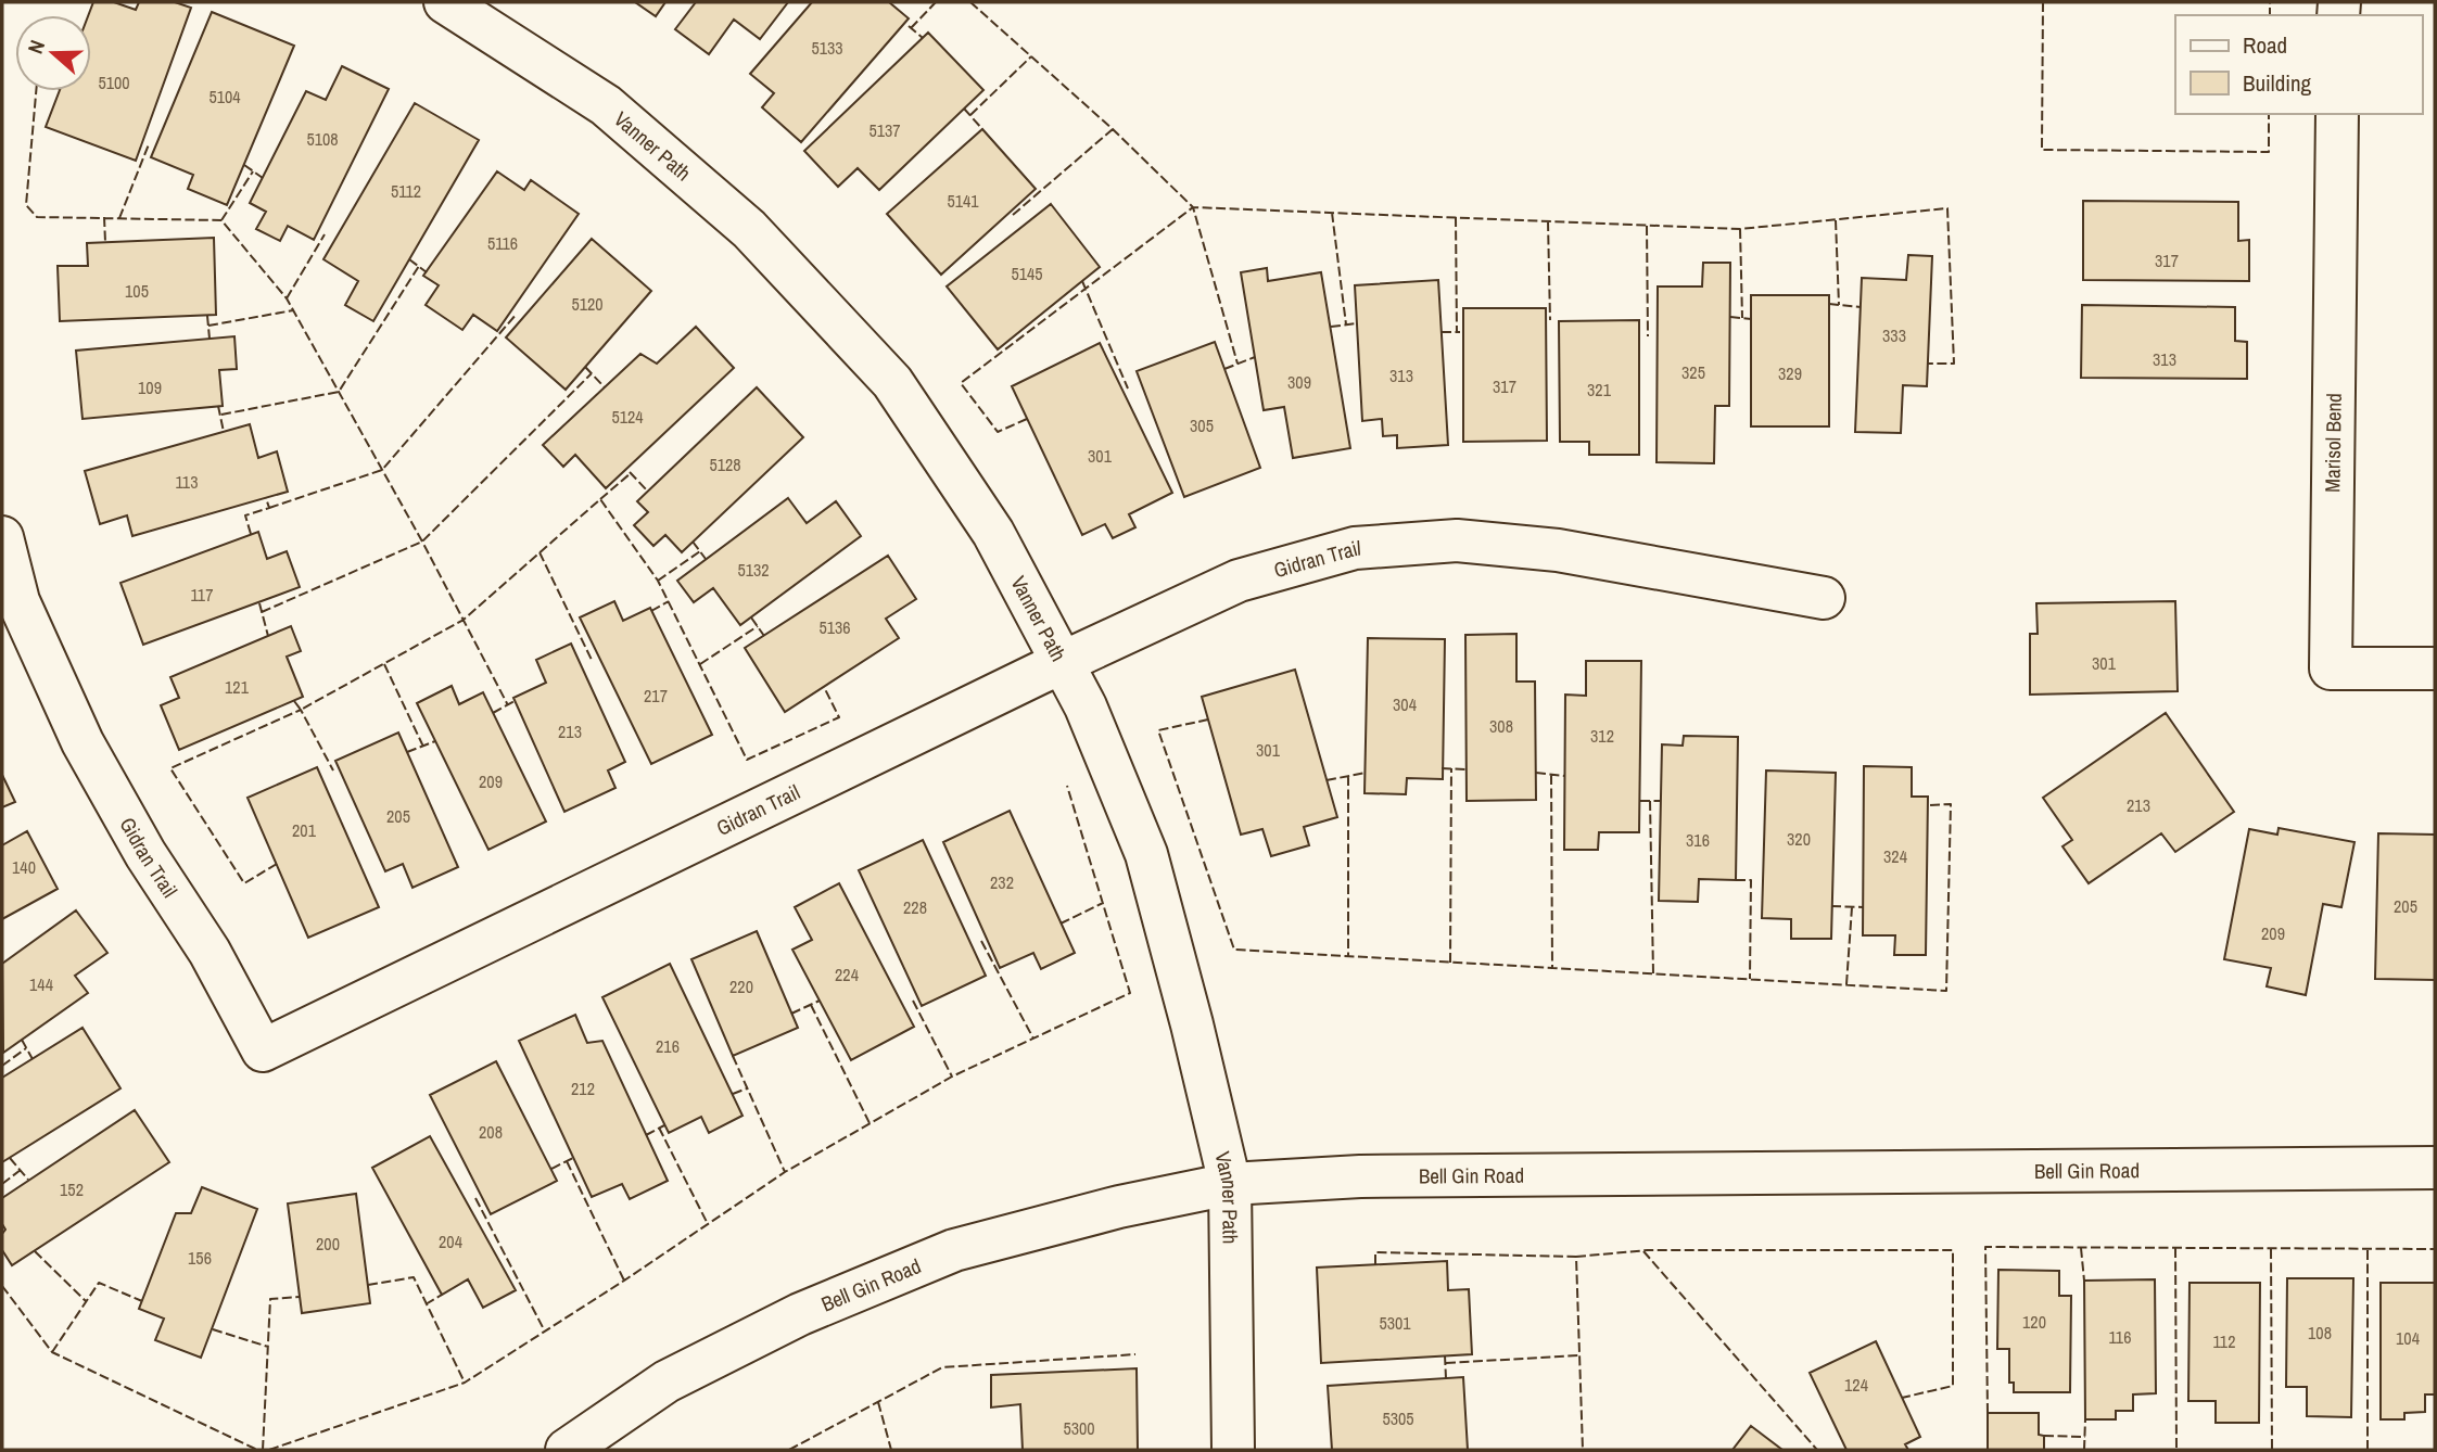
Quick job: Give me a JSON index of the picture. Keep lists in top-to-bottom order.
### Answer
{
  "streets": {
    "street": [
      "Vanner Path",
      "Marisol Bend",
      "Gidran Trail",
      "Bell Gin Road"
    ]
  },
  "crossings": [
    ["Vanner Path", "Gidran Trail"],
    ["Vanner Path", "Bell Gin Road"]
  ],
  "house_numbers": [
    "5133",
    "5100",
    "5104",
    "5137",
    "5108",
    "5112",
    "5141",
    "5116",
    "317",
    "5145",
    "105",
    "5120",
    "333",
    "313",
    "325",
    "329",
    "313",
    "309",
    "317",
    "109",
    "321",
    "5124",
    "305",
    "301",
    "5128",
    "113",
    "5132",
    "117",
    "5136",
    "301",
    "121",
    "217",
    "304",
    "308",
    "213",
    "312",
    "301",
    "209",
    "213",
    "205",
    "201",
    "320",
    "316",
    "324",
    "140",
    "232",
    "205",
    "228",
    "209",
    "224",
    "144",
    "220",
    "216",
    "212",
    "208",
    "152",
    "204",
    "200",
    "156",
    "120",
    "5301",
    "108",
    "116",
    "104",
    "112",
    "124",
    "5305",
    "5300"
  ],
  "legend": ["Road", "Building"],
  "north": "left"
}
